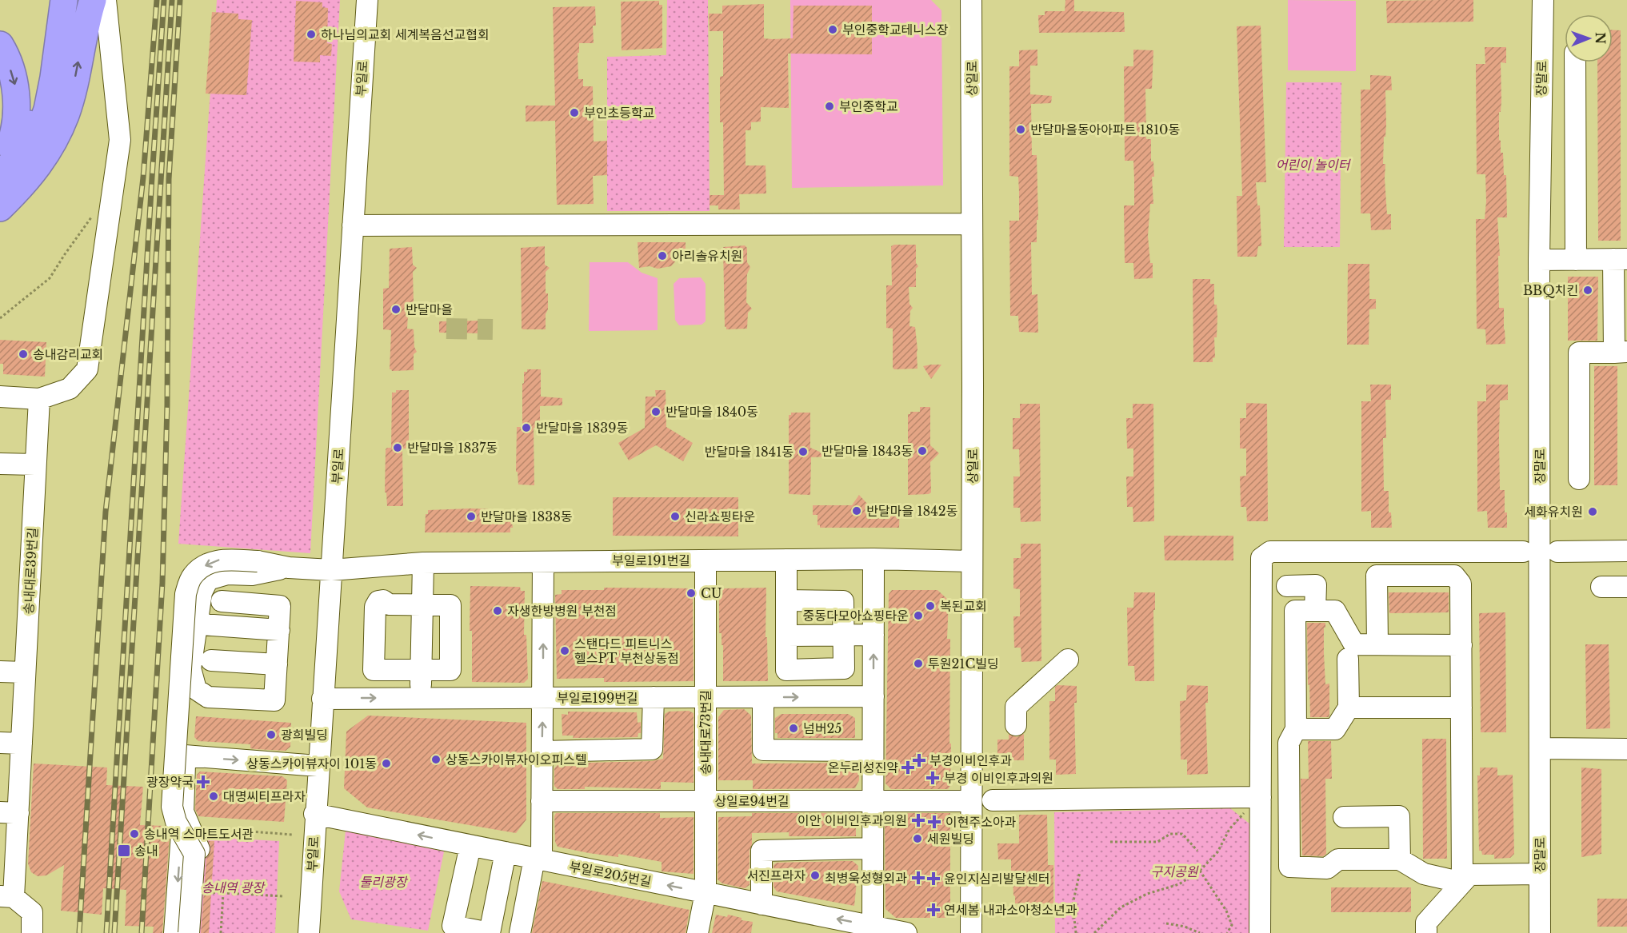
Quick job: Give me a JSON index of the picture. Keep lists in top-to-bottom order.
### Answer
{
  "streets": {
    "street": [
      "부일로",
      "상일로",
      "장말로",
      "부일로191번길",
      "송내대로39번길",
      "부일로199번길",
      "송내대로73번길",
      "상일로94번길",
      "부일로205번길"
    ]
  },
  "crossings": [
    ["부일로", "부일로191번길"],
    ["부일로", "부일로199번길"],
    ["부일로", "부일로205번길"],
    ["상일로", "부일로191번길"],
    ["부일로191번길", "송내대로73번길"],
    ["부일로199번길", "송내대로73번길"],
    ["송내대로73번길", "상일로94번길"],
    ["송내대로73번길", "부일로205번길"]
  ],
  "one_way": ["부일로205번길"],
  "parks": [
    "어린이 놀이터",
    "구지공원",
    "둘리광장",
    "송내역 광장"
  ],
  "places": {
    "other": [
      "부인중학교테니스장",
      "하나님의교회 세계복음선교협회",
      "부인중학교",
      "부인초등학교",
      "반달마을동아아파트 1810동",
      "아리솔유치원",
      "BBQ치킨",
      "반달마을",
      "송내감리교회",
      "반달마을 1840동",
      "반달마을 1839동",
      "반달마을 1837동",
      "반달마을 1843동",
      "반달마을 1841동",
      "반달마을 1842동",
      "세화유치원",
      "반달마을 1838동",
      "신라쇼핑타운",
      "CU",
      "복된교회",
      "자생한방병원 부천점",
      "중동다모아쇼핑타운",
      "스탠다드 피트니스 헬스PT 부천상동점",
      "투원21C빌딩",
      "넘버25",
      "광희빌딩",
      "상동스카이뷰자이오피스텔",
      "상동스카이뷰자이 101동",
      "대명씨티프라자",
      "송내역 스마트도서관",
      "세원빌딩",
      "서진프라자"
    ],
    "health": [
      "부경이비인후과",
      "온누리성진약",
      "부경 이비인후과의원",
      "광장약국",
      "이안 이비인후과의원",
      "이현주소아과",
      "최병욱성형외과",
      "윤인지심리발달센터",
      "연세봄 내과소아청소년과"
    ],
    "transit": ["송내"]
  },
  "north": "right"
}
